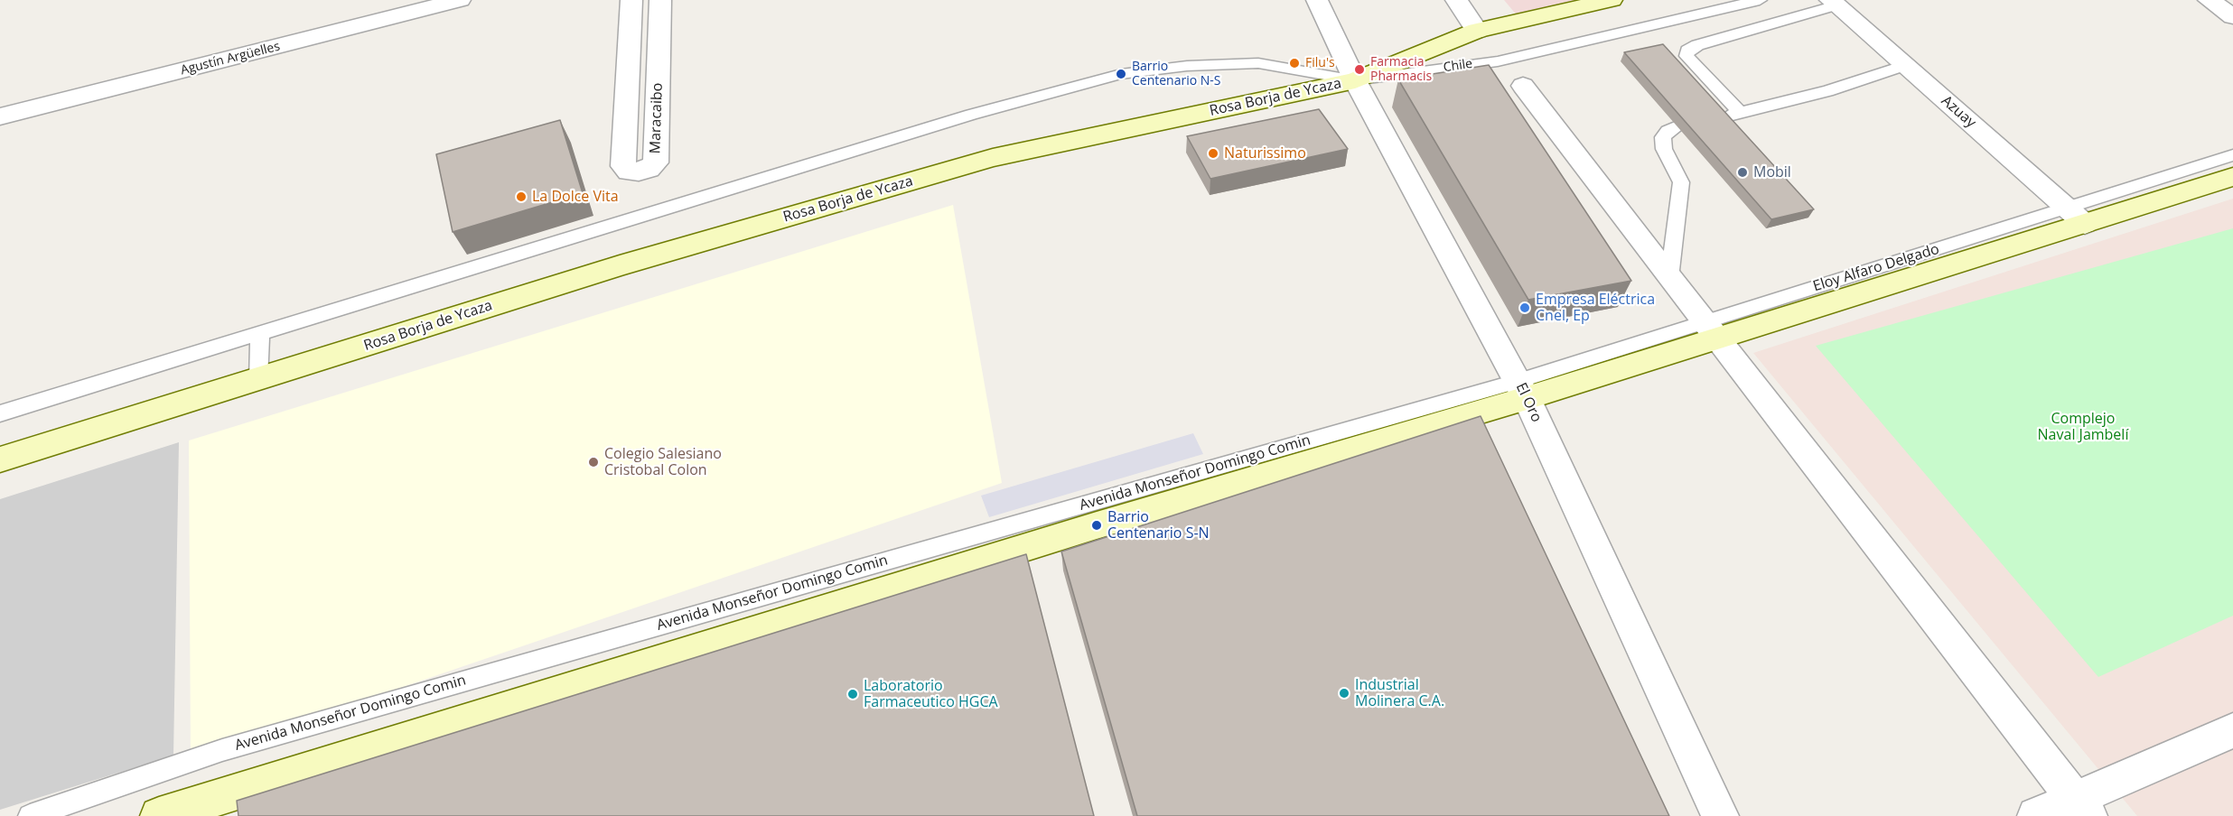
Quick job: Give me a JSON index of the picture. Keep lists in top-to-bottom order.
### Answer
{
  "streets": {
    "main road": [
      "Chile",
      "Rosa Borja de Ycaza",
      "Eloy Alfaro Delgado",
      "Avenida Monseñor Domingo Comin"
    ],
    "street": [
      "Agustín Argüelles",
      "Azuay",
      "Maracaibo",
      "El Oro"
    ]
  },
  "crossings": [
    ["Chile", "Rosa Borja de Ycaza"],
    ["Chile", "El Oro"],
    ["Rosa Borja de Ycaza", "El Oro"],
    ["Azuay", "Eloy Alfaro Delgado"],
    ["Eloy Alfaro Delgado", "El Oro"],
    ["Eloy Alfaro Delgado", "Avenida Monseñor Domingo Comin"],
    ["El Oro", "Avenida Monseñor Domingo Comin"]
  ],
  "parks": ["Complejo Naval Jambelí"],
  "places": [
    "Filu's",
    "Farmacia Pharmacis",
    "Barrio Centenario N-S",
    "Naturissimo",
    "Mobil",
    "La Dolce Vita",
    "Empresa Eléctrica Cnel, Ep",
    "Colegio Salesiano Cristobal Colon",
    "Barrio Centenario S-N",
    "Industrial Molinera C.A.",
    "Laboratorio Farmaceutico HGCA"
  ]
}
